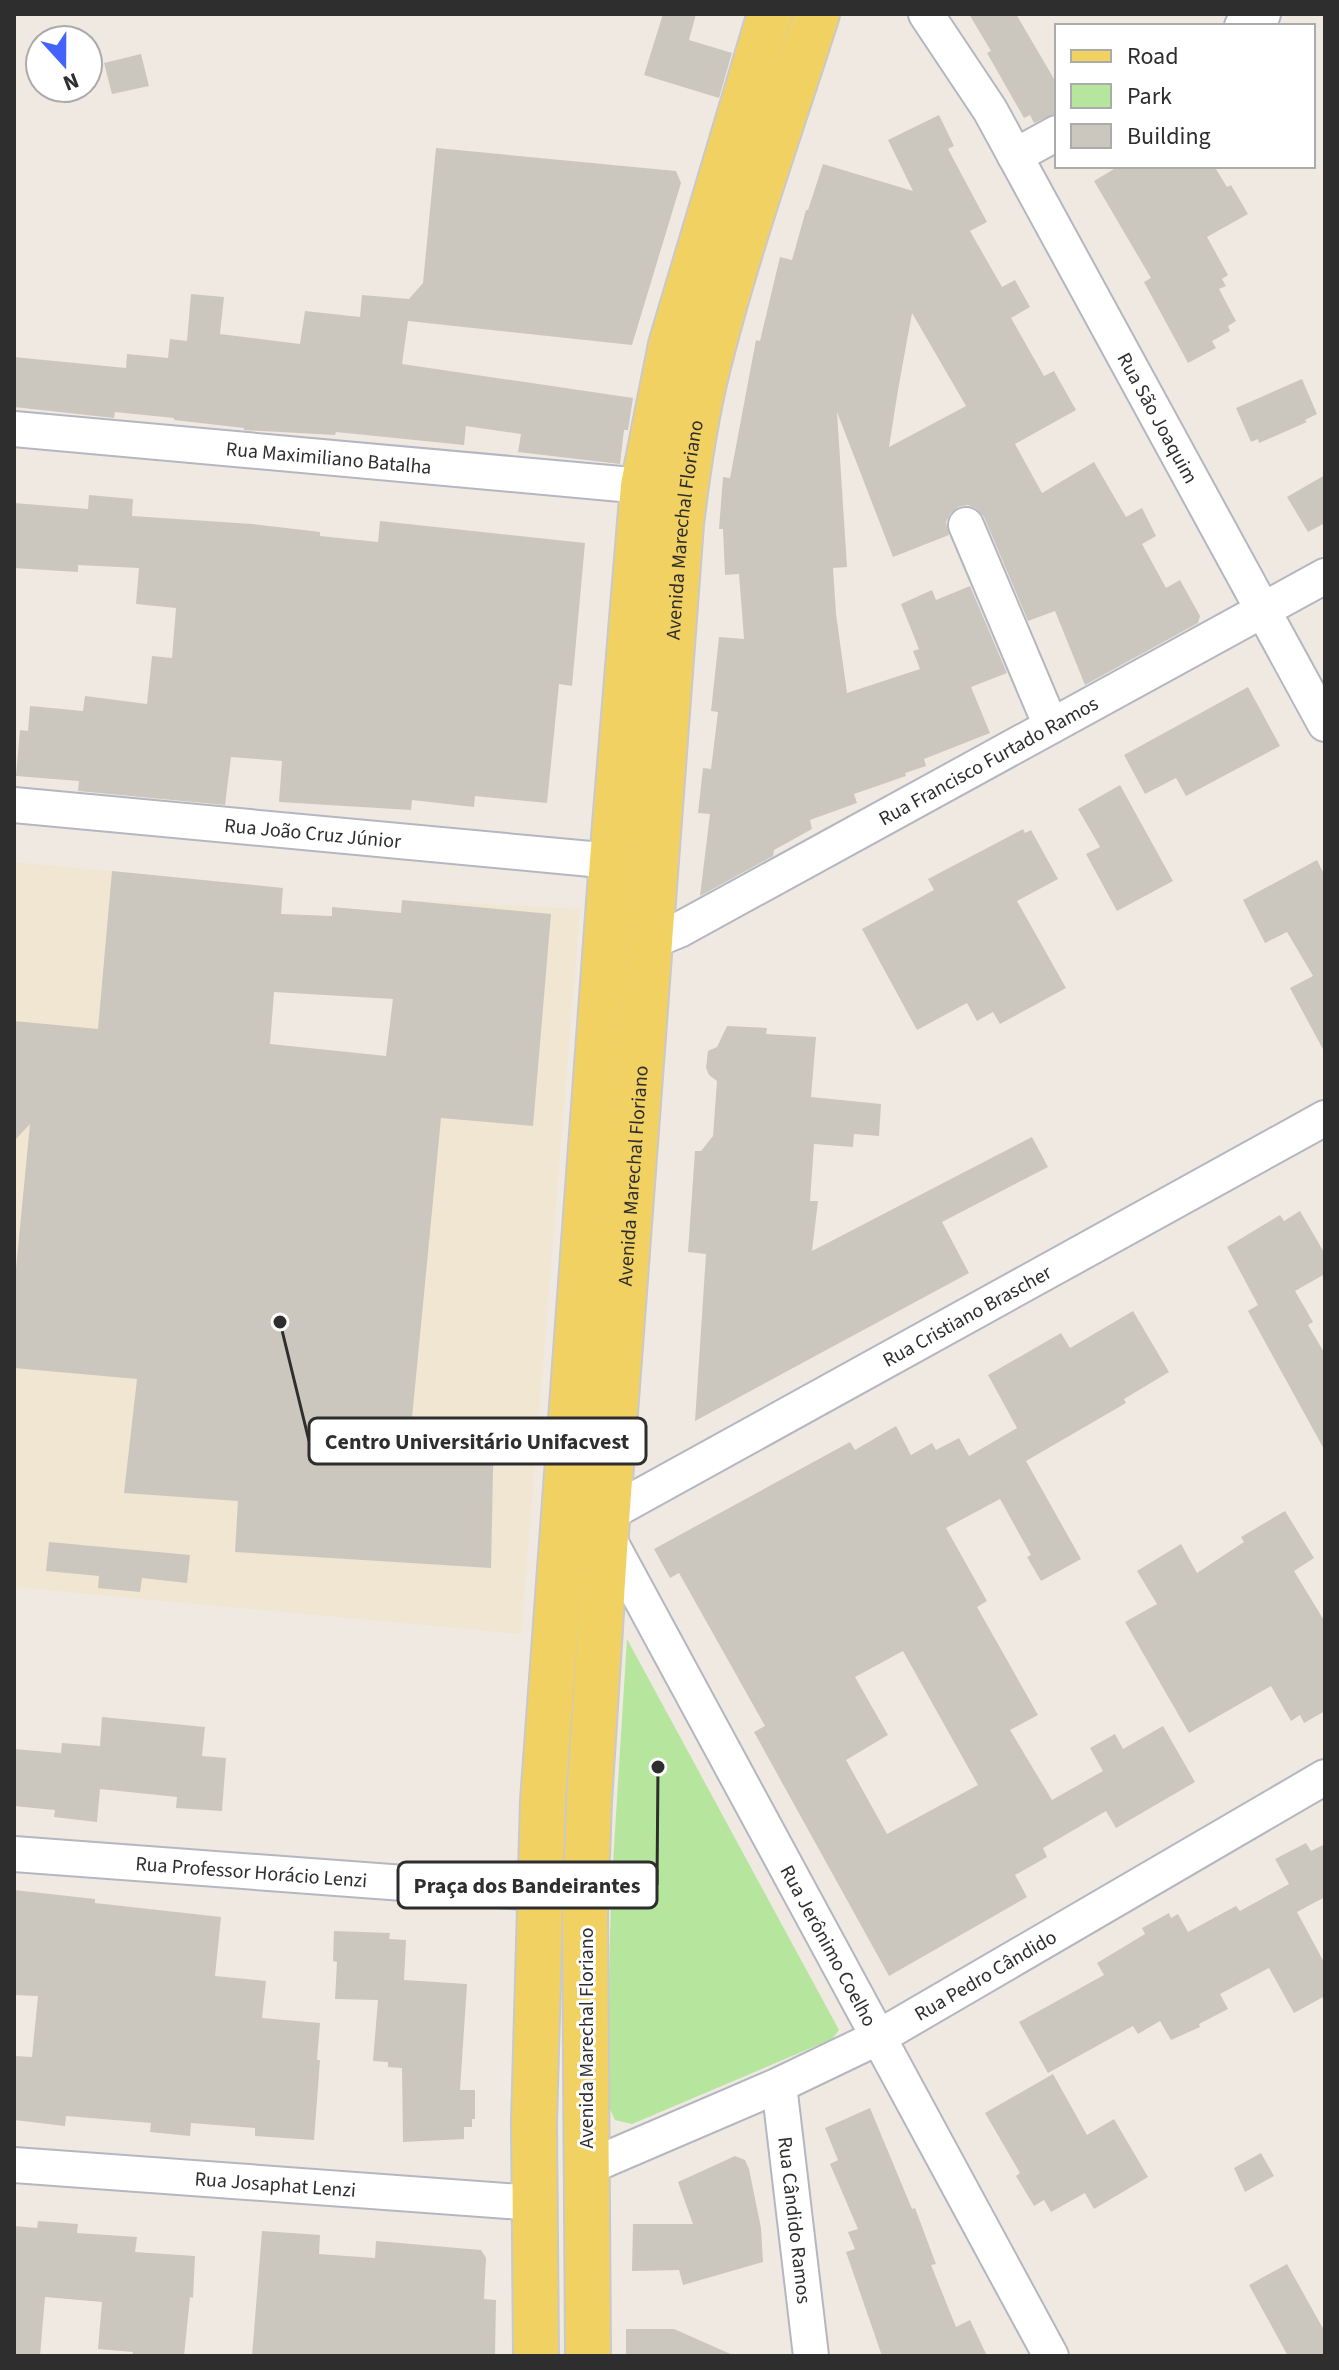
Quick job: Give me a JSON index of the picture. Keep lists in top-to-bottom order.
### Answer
{
  "streets": {
    "main road": ["Avenida Marechal Floriano"],
    "street": [
      "Rua São Joaquim",
      "Rua Maximiliano Batalha",
      "Rua Francisco Furtado Ramos",
      "Rua João Cruz Júnior",
      "Rua Cristiano Brascher",
      "Rua Professor Horácio Lenzi",
      "Rua Jerônimo Coelho",
      "Rua Pedro Cândido",
      "Rua Josaphat Lenzi",
      "Rua Cândido Ramos"
    ]
  },
  "crossings": [
    ["Rua São Joaquim", "Rua Francisco Furtado Ramos"],
    ["Rua Maximiliano Batalha", "Avenida Marechal Floriano"],
    ["Avenida Marechal Floriano", "Rua Francisco Furtado Ramos"],
    ["Avenida Marechal Floriano", "Rua João Cruz Júnior"],
    ["Avenida Marechal Floriano", "Rua Cristiano Brascher"],
    ["Avenida Marechal Floriano", "Rua Professor Horácio Lenzi"],
    ["Avenida Marechal Floriano", "Rua Jerônimo Coelho"],
    ["Avenida Marechal Floriano", "Rua Pedro Cândido"],
    ["Avenida Marechal Floriano", "Rua Josaphat Lenzi"],
    ["Rua Cristiano Brascher", "Rua Jerônimo Coelho"],
    ["Rua Jerônimo Coelho", "Rua Pedro Cândido"],
    ["Rua Pedro Cândido", "Rua Cândido Ramos"]
  ],
  "places": ["Centro Universitário Unifacvest", "Praça dos Bandeirantes"],
  "legend": ["Road", "Park", "Building"],
  "north": "bottom"
}
